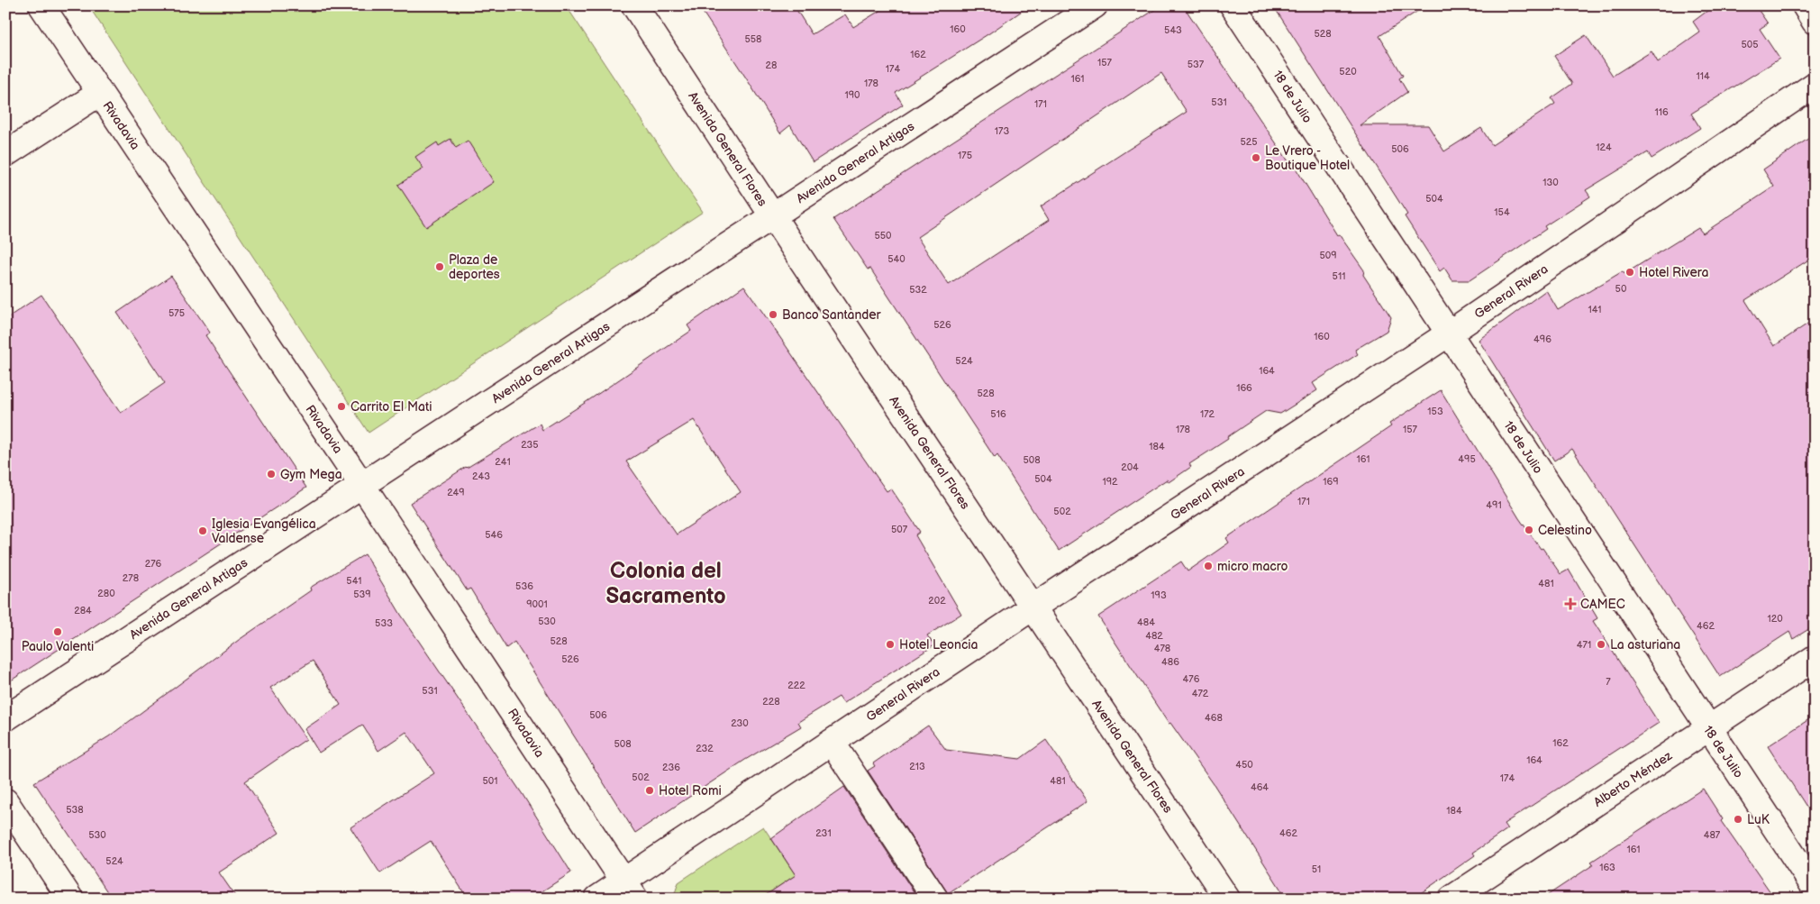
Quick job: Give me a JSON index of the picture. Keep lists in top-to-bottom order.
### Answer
{
  "streets": {
    "street": [
      "18 de Julio",
      "Rivadavia",
      "Avenida General Flores",
      "Avenida General Artigas",
      "General Rivera",
      "Alberto Méndez"
    ]
  },
  "crossings": [
    ["18 de Julio", "General Rivera"],
    ["18 de Julio", "Alberto Méndez"],
    ["Rivadavia", "Avenida General Artigas"],
    ["Rivadavia", "General Rivera"],
    ["Avenida General Flores", "Avenida General Artigas"],
    ["Avenida General Flores", "General Rivera"]
  ],
  "districts": ["Colonia del Sacramento"],
  "places": {
    "other": [
      "Le Vrero - Boutique Hotel",
      "Plaza de deportes",
      "Hotel Rivera",
      "Banco Santander",
      "Carrito El Mati",
      "Gym Mega",
      "Celestino",
      "Iglesia Evangélica Valdense",
      "micro macro",
      "Paulo Valenti",
      "Hotel Leoncia",
      "La asturiana",
      "Hotel Romi",
      "LuK"
    ],
    "health": ["CAMEC"]
  },
  "house_numbers": [
    "160",
    "543",
    "528",
    "558",
    "505",
    "162",
    "157",
    "537",
    "28",
    "174",
    "520",
    "114",
    "161",
    "178",
    "190",
    "531",
    "171",
    "116",
    "173",
    "525",
    "124",
    "506",
    "175",
    "130",
    "504",
    "154",
    "550",
    "509",
    "540",
    "511",
    "50",
    "532",
    "141",
    "575",
    "526",
    "160",
    "496",
    "524",
    "164",
    "166",
    "528",
    "153",
    "516",
    "172",
    "178",
    "157",
    "235",
    "184",
    "161",
    "495",
    "508",
    "241",
    "204",
    "243",
    "504",
    "192",
    "169",
    "249",
    "171",
    "491",
    "502",
    "507",
    "546",
    "276",
    "278",
    "541",
    "481",
    "536",
    "280",
    "539",
    "193",
    "202",
    "9001",
    "284",
    "120",
    "530",
    "484",
    "533",
    "462",
    "482",
    "528",
    "471",
    "478",
    "526",
    "486",
    "476",
    "7",
    "222",
    "531",
    "472",
    "228",
    "506",
    "468",
    "230",
    "162",
    "508",
    "232",
    "164",
    "450",
    "213",
    "236",
    "502",
    "174",
    "501",
    "481",
    "464",
    "538",
    "184",
    "231",
    "462",
    "530",
    "487",
    "161",
    "524",
    "163",
    "51"
  ]
}
